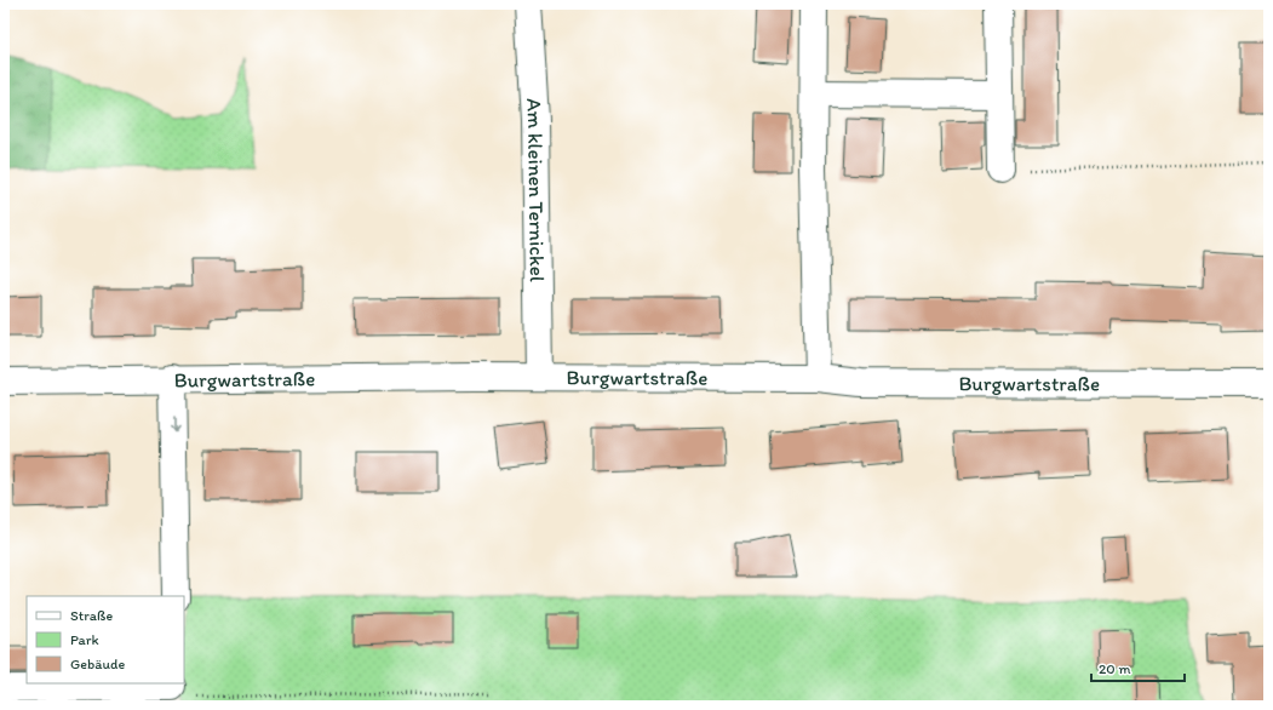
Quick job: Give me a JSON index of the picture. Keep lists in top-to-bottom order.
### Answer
{
  "streets": {
    "street": ["Am kleinen Ternickel", "Burgwartstraße"]
  },
  "crossings": [
    ["Am kleinen Ternickel", "Burgwartstraße"]
  ],
  "legend": ["Straße", "Park", "Gebäude"],
  "scale_bar": "20 m"
}
